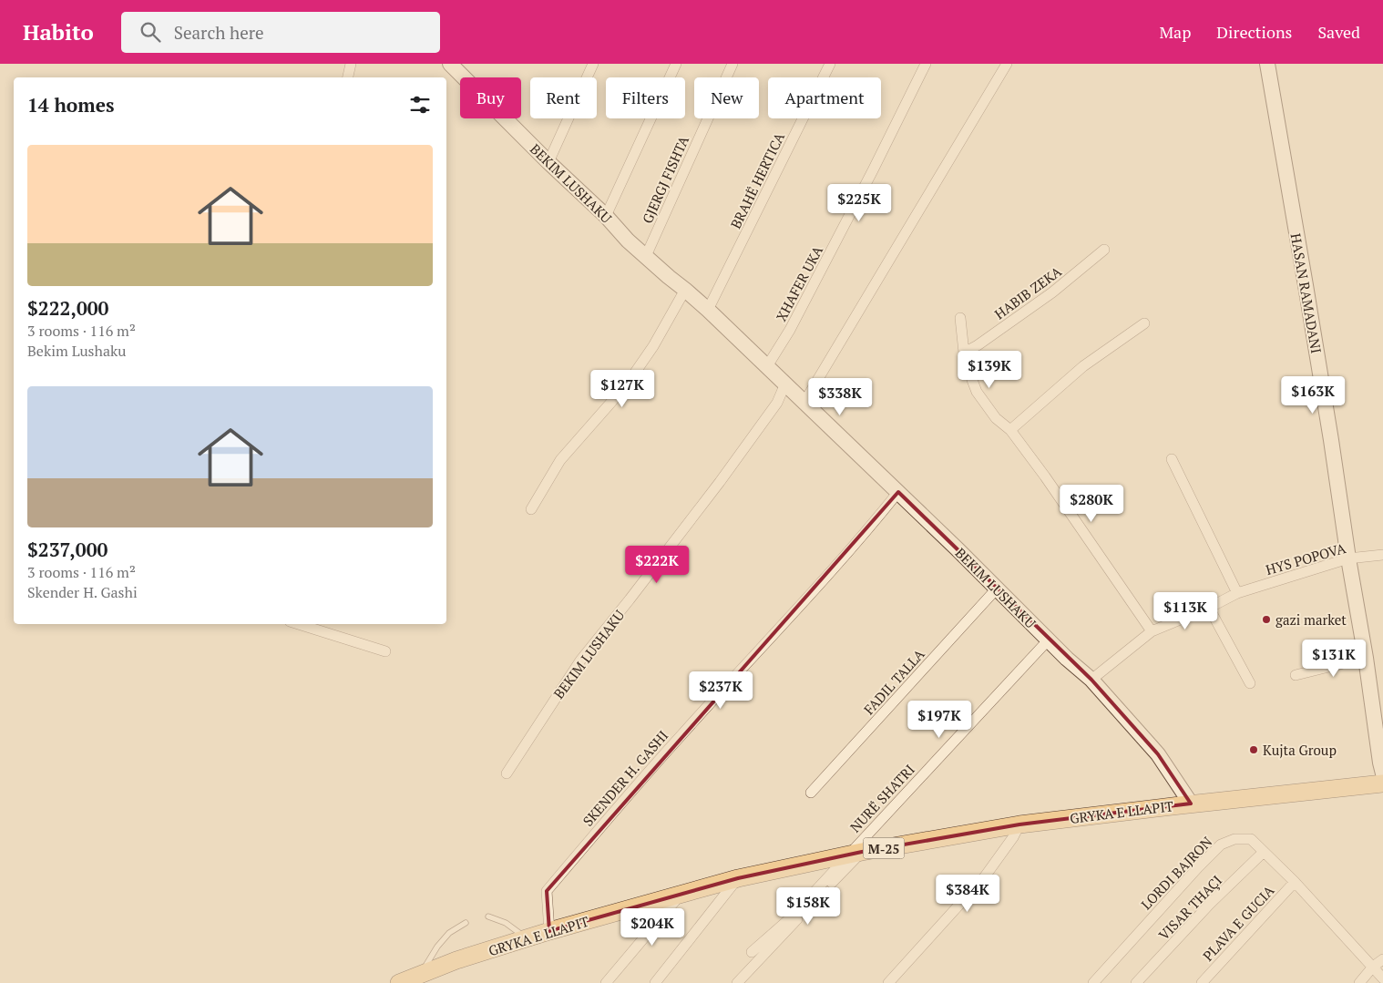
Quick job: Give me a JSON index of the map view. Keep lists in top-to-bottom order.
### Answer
{
  "streets": {
    "main road": ["GRYKA E LLAPIT", "M-25"],
    "street": [
      "GJERGJ FISHTA",
      "BRAHË HERTICA",
      "BEKIM LUSHAKU",
      "XHAFER UKA",
      "HABIB ZEKA",
      "HASAN RAMADANI",
      "HYS POPOVA",
      "FADIL TALLA",
      "SKENDER H. GASHI",
      "NURË SHATRI",
      "LORDI BAJRON",
      "VISAR THAÇI",
      "PLAVA E GUCIA"
    ]
  },
  "crossings": [
    ["GJERGJ FISHTA", "BEKIM LUSHAKU"],
    ["BRAHË HERTICA", "BEKIM LUSHAKU"],
    ["BEKIM LUSHAKU", "XHAFER UKA"],
    ["BEKIM LUSHAKU", "HYS POPOVA"],
    ["BEKIM LUSHAKU", "FADIL TALLA"],
    ["BEKIM LUSHAKU", "SKENDER H. GASHI"],
    ["BEKIM LUSHAKU", "NURË SHATRI"],
    ["BEKIM LUSHAKU", "GRYKA E LLAPIT"],
    ["HASAN RAMADANI", "HYS POPOVA"],
    ["SKENDER H. GASHI", "GRYKA E LLAPIT"],
    ["NURË SHATRI", "GRYKA E LLAPIT"],
    ["LORDI BAJRON", "VISAR THAÇI"],
    ["LORDI BAJRON", "PLAVA E GUCIA"]
  ],
  "places": ["gazi market", "Kujta Group"],
  "page": {
    "header": "Habito",
    "search": "Search here",
    "nav": ["Map", "Directions", "Saved"],
    "chip": [
      "Buy",
      "Rent",
      "Filters",
      "New",
      "Apartment"
    ],
    "heading": "14 homes",
    "list": [
      {
        "name": "$222,000",
        "note": "3 rooms · 116 m² · Bekim Lushaku"
      },
      {
        "name": "$237,000",
        "note": "3 rooms · 116 m² · Skender H. Gashi"
      }
    ],
    "price": [
      "$225K",
      "$139K",
      "$127K",
      "$163K",
      "$338K",
      "$280K",
      "$222K",
      "$113K",
      "$131K",
      "$237K",
      "$197K",
      "$384K",
      "$158K",
      "$204K"
    ]
  }
}
